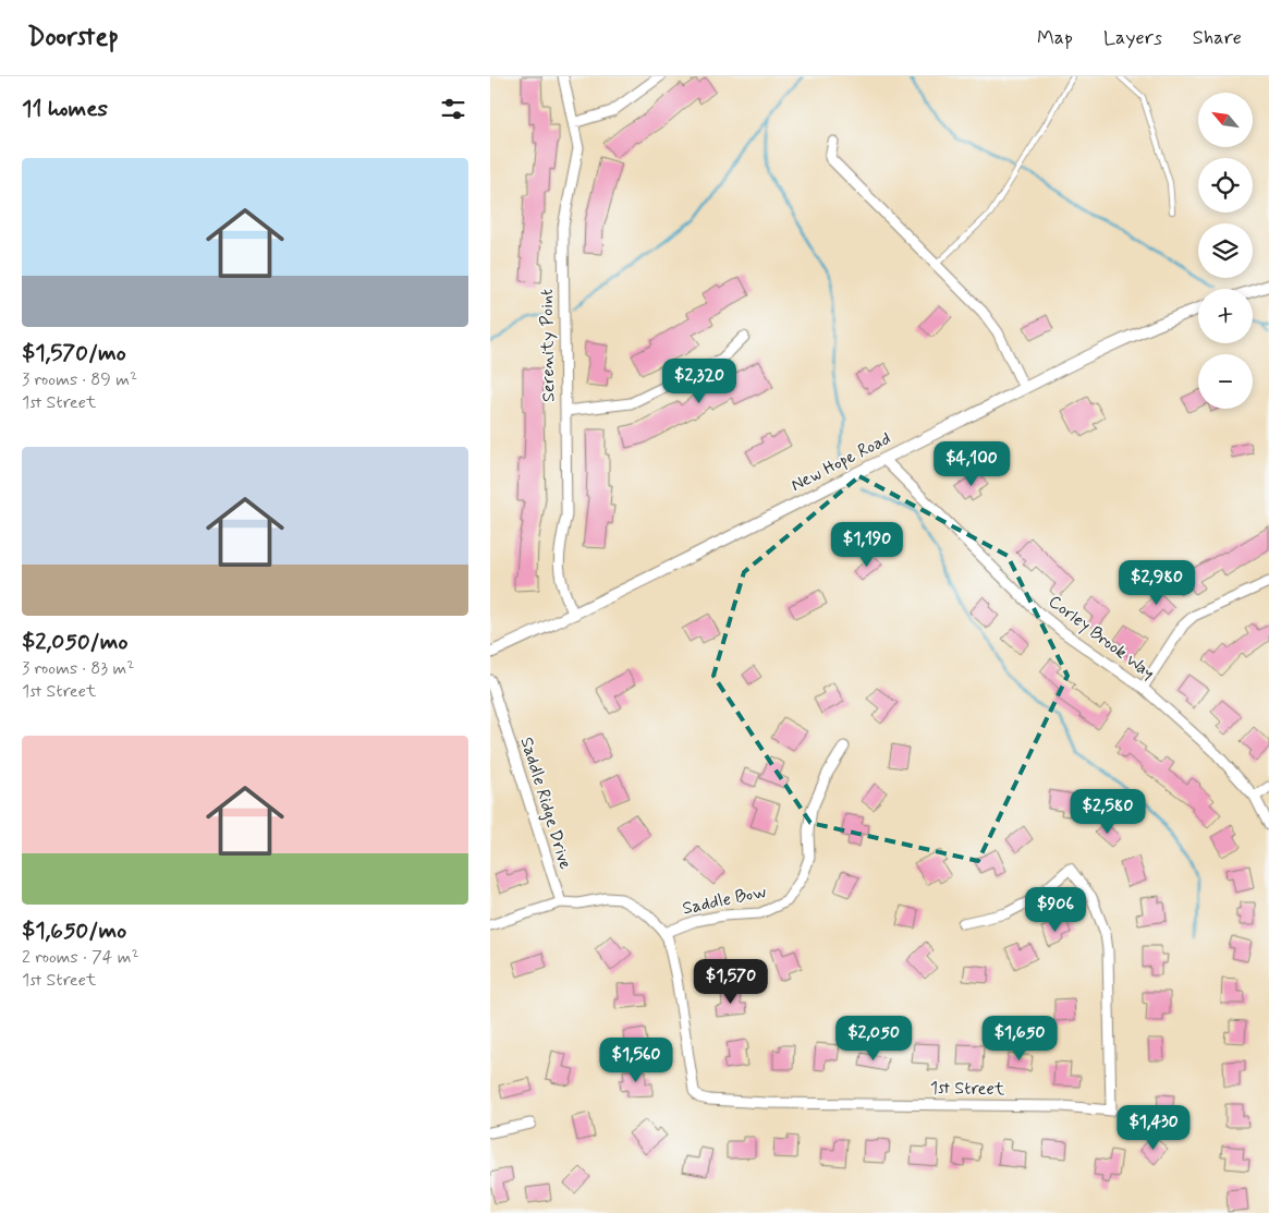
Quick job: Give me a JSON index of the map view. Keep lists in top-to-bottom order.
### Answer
{
  "streets": {
    "street": [
      "Serenity Point",
      "New Hope Road",
      "Corley Brook Way",
      "Saddle Ridge Drive",
      "Saddle Bow",
      "1st Street"
    ]
  },
  "crossings": [
    ["Serenity Point", "New Hope Road"],
    ["New Hope Road", "Corley Brook Way"],
    ["Saddle Ridge Drive", "1st Street"],
    ["Saddle Bow", "1st Street"]
  ],
  "north": "top left",
  "page": {
    "header": "Doorstep",
    "nav": ["Map", "Layers", "Share"],
    "heading": "11 homes",
    "map_buttons": ["+", "−"],
    "list": [
      {
        "name": "$1,570/mo",
        "note": "3 rooms · 89 m² · 1st Street"
      },
      {
        "name": "$2,050/mo",
        "note": "3 rooms · 83 m² · 1st Street"
      },
      {
        "name": "$1,650/mo",
        "note": "2 rooms · 74 m² · 1st Street"
      }
    ],
    "price": [
      "$2,320",
      "$4,100",
      "$1,190",
      "$2,980",
      "$2,580",
      "$906",
      "$1,570",
      "$2,050",
      "$1,650",
      "$1,560",
      "$1,430"
    ]
  }
}
